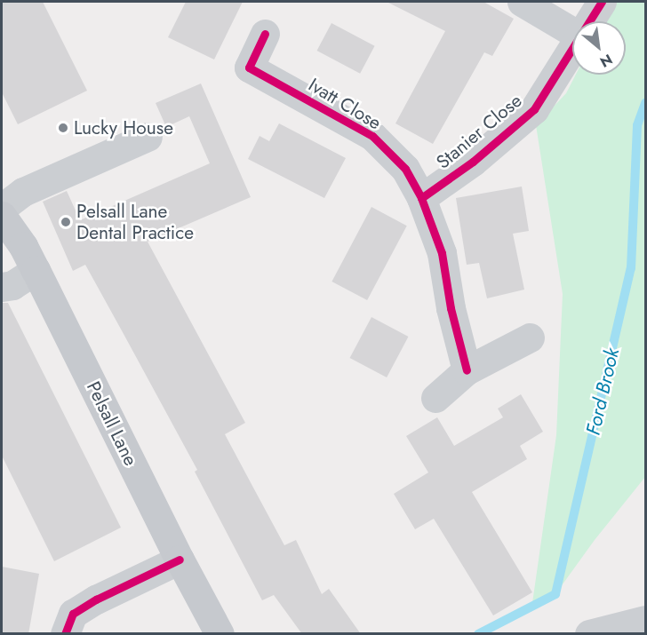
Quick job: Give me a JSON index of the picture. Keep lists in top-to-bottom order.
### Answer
{
  "streets": {
    "main road": ["Pelsall Lane"],
    "street": ["Ivatt Close", "Stanier Close"]
  },
  "crossings": [
    ["Ivatt Close", "Stanier Close"]
  ],
  "water": ["Ford Brook"],
  "places": ["Lucky House", "Pelsall Lane Dental Practice"],
  "north": "bottom right"
}
